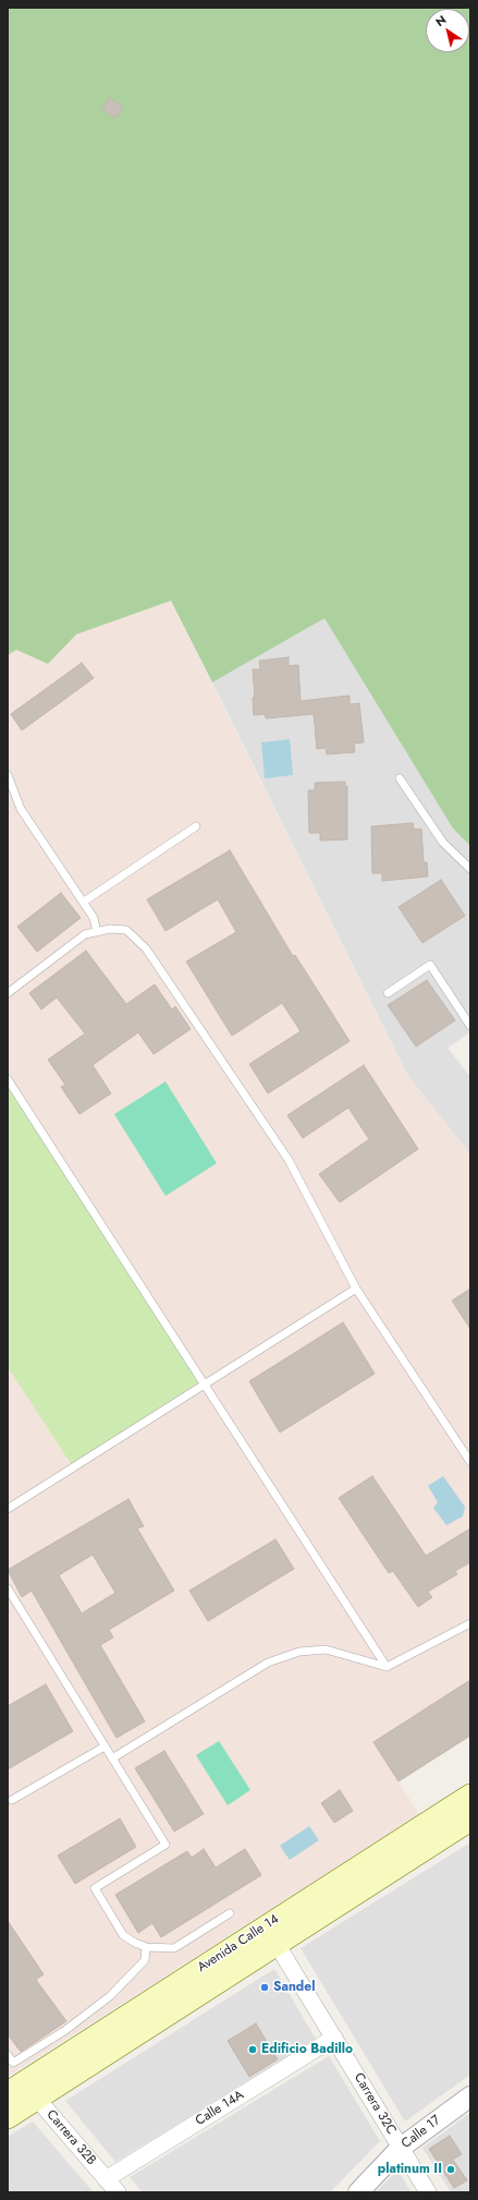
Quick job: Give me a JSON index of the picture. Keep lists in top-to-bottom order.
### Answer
{
  "streets": {
    "main road": ["Avenida Calle 14"],
    "street": [
      "Carrera 32C",
      "Calle 14A",
      "Calle 17",
      "Carrera 32B"
    ]
  },
  "crossings": [
    ["Avenida Calle 14", "Carrera 32C"],
    ["Avenida Calle 14", "Carrera 32B"],
    ["Carrera 32C", "Calle 14A"],
    ["Carrera 32C", "Calle 17"],
    ["Calle 14A", "Carrera 32B"]
  ],
  "places": ["Sandel", "Edificio Badillo", "platinum II"],
  "north": "top left"
}
